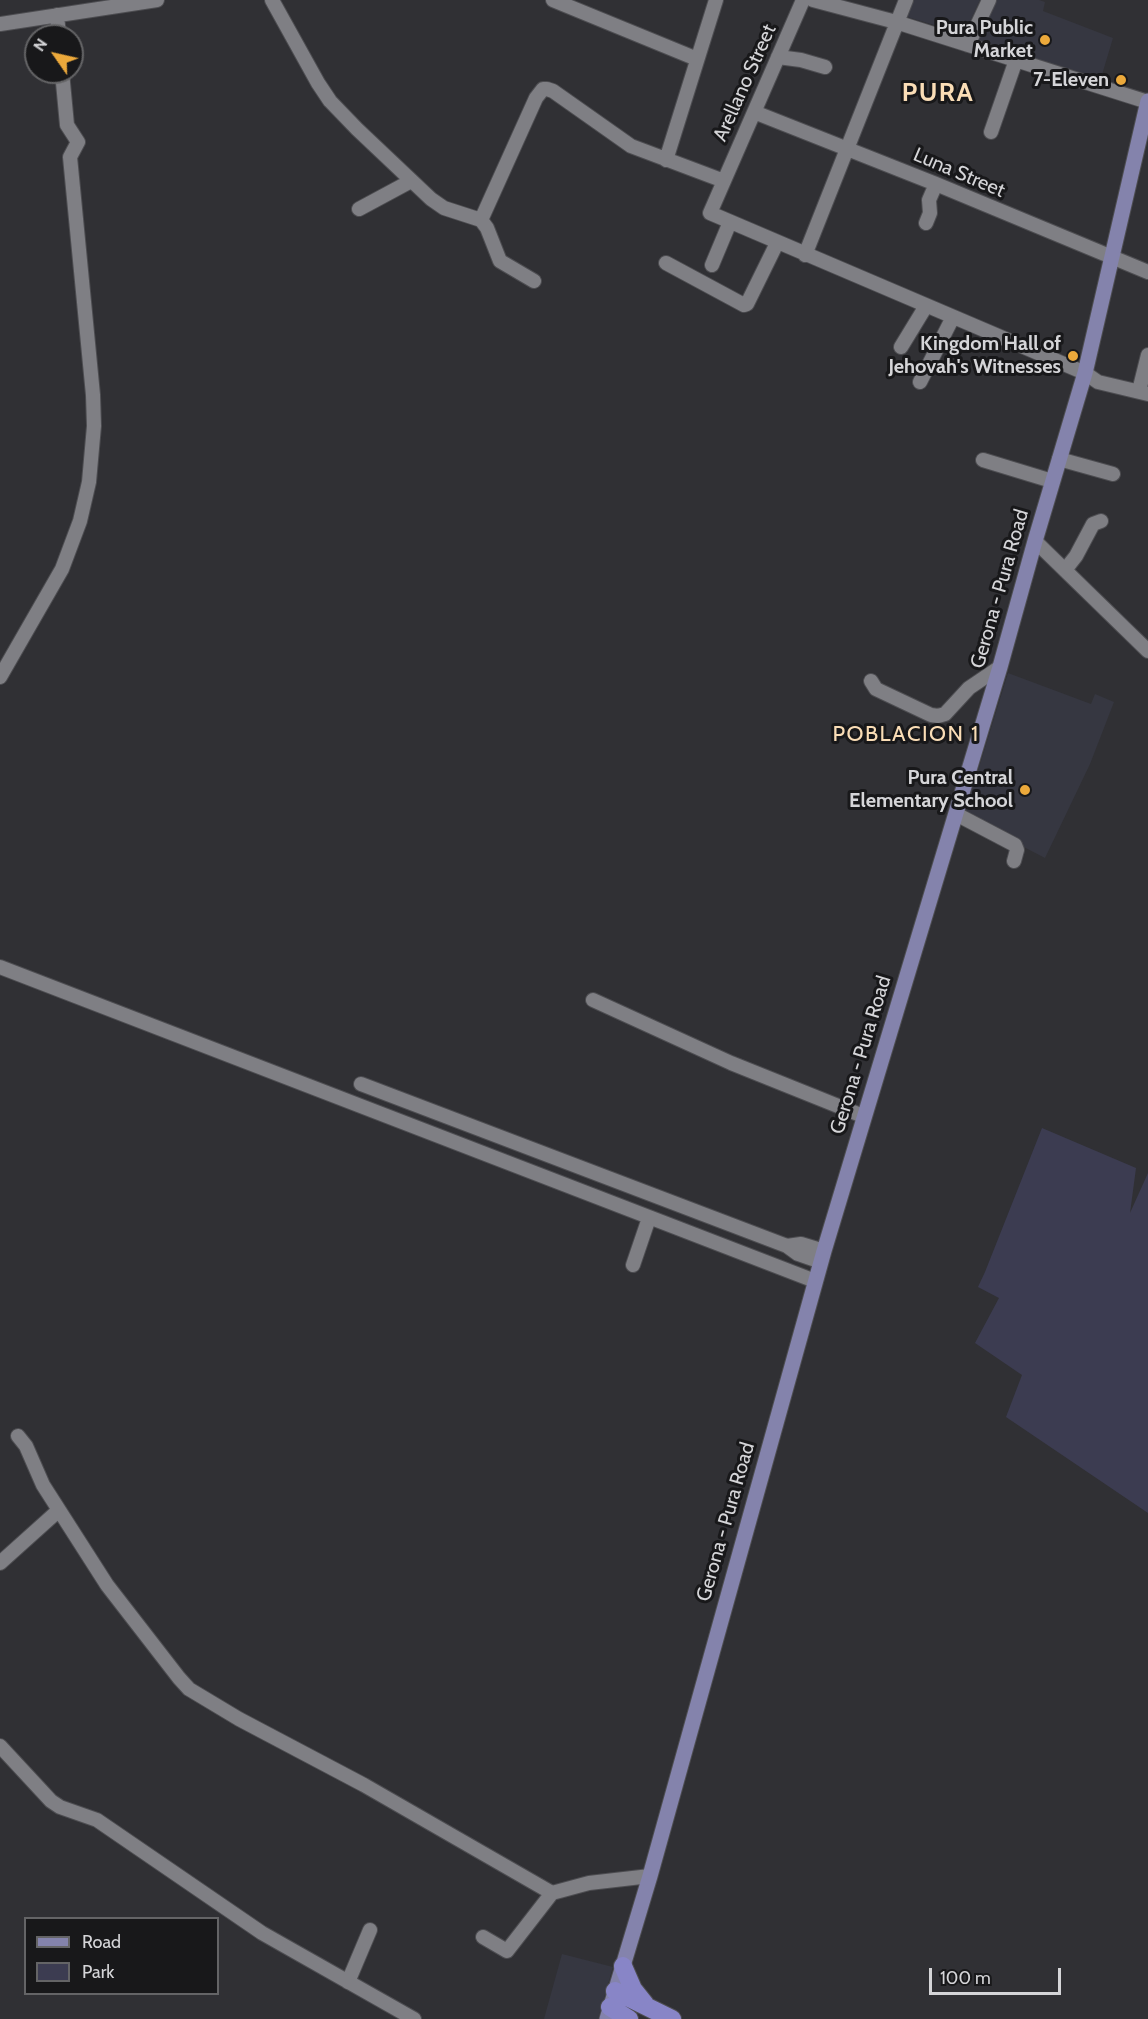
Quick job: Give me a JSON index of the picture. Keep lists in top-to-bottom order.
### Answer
{
  "streets": {
    "main road": ["Gerona - Pura Road"],
    "street": ["Arellano Street", "Luna Street"]
  },
  "crossings": [
    ["Arellano Street", "Luna Street"],
    ["Luna Street", "Gerona - Pura Road"]
  ],
  "districts": ["PURA", "POBLACION 1"],
  "places": [
    "Pura Public Market",
    "7-Eleven",
    "Kingdom Hall of Jehovah's Witnesses",
    "Pura Central Elementary School"
  ],
  "legend": ["Road", "Park"],
  "scale_bar": "100 m",
  "north": "top left"
}
